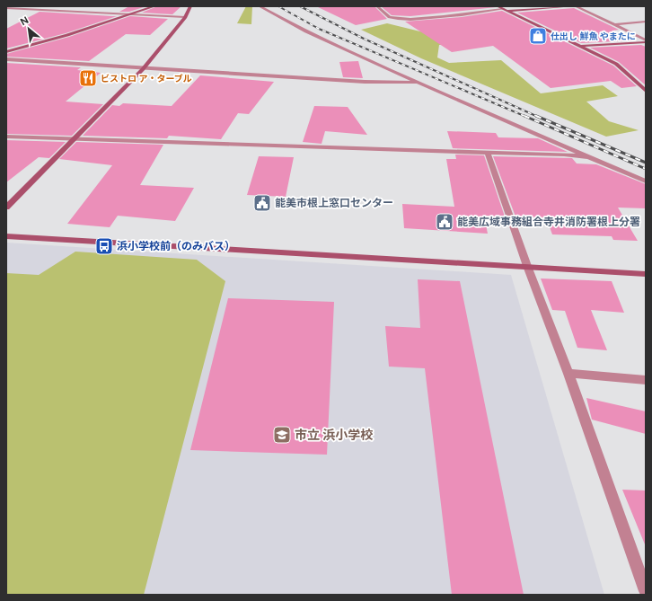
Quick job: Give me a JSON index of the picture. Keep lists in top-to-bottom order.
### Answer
{
  "places": {
    "shop": ["仕出し 鮮魚 やまたに"],
    "restaurant": ["ビストロ ア・ターブル"],
    "public building": ["能美市根上窓口センター", "能美広域事務組合寺井消防署根上分署"],
    "bus stop": ["浜小学校前（のみバス）"],
    "school or university": ["市立 浜小学校"]
  },
  "north": "top left"
}
